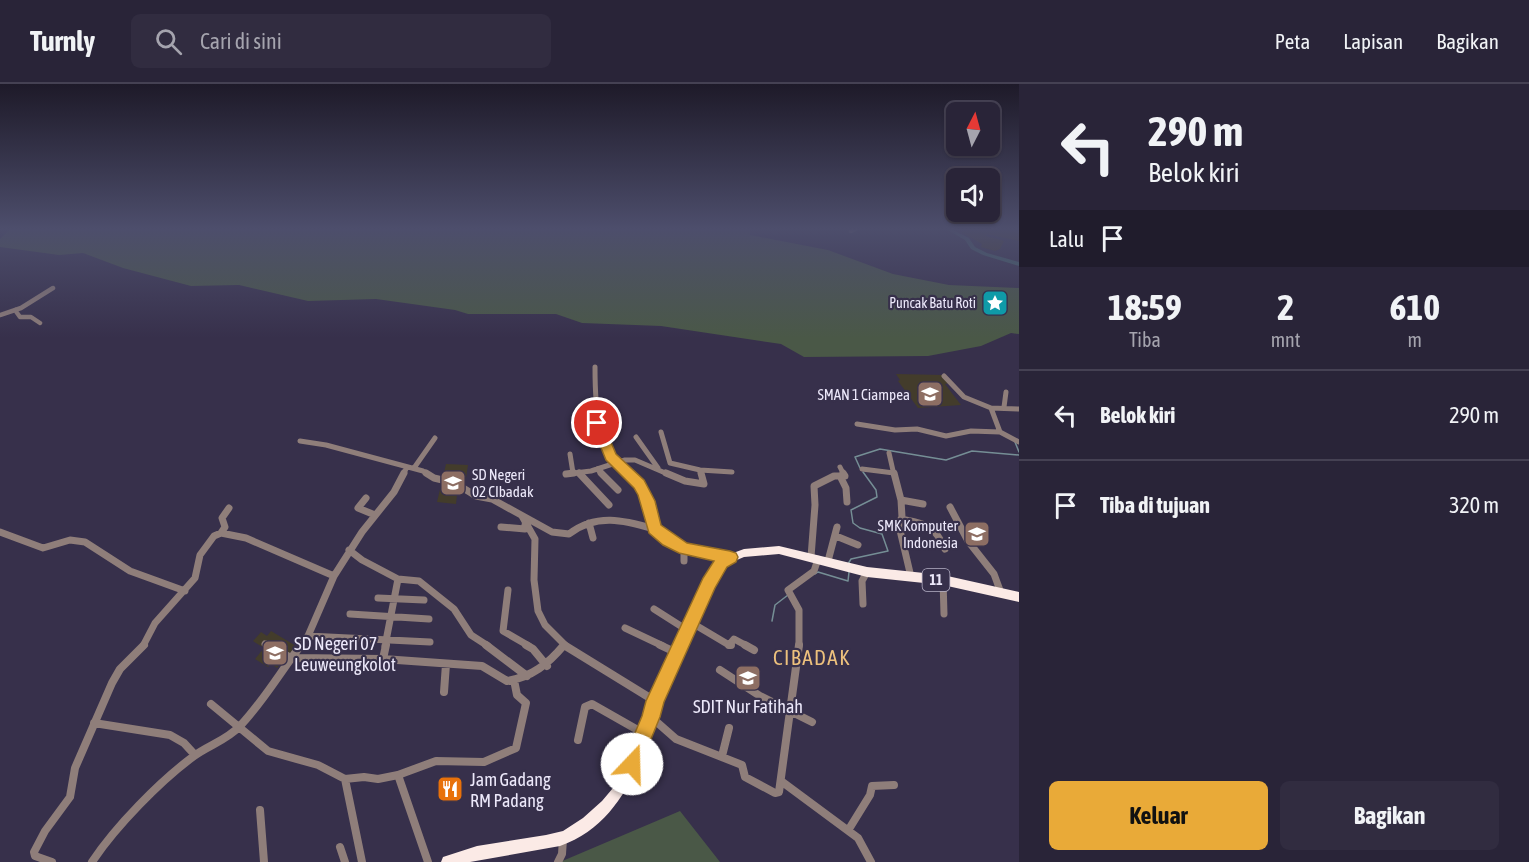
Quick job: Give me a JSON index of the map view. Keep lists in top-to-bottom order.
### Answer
{
  "streets": {
    "highway": ["11"]
  },
  "districts": ["CIBADAK"],
  "places": {
    "place": ["Puncak Batu Roti"],
    "school or university": [
      "SMAN 1 Ciampea",
      "SD Negeri 02 CIbadak",
      "SMK Komputer Indonesia",
      "SD Negeri 07 Leuweungkolot",
      "SDIT Nur Fatihah"
    ],
    "restaurant": ["Jam Gadang RM Padang"]
  },
  "north": "top",
  "page": {
    "header": "Turnly",
    "search": "Cari di sini",
    "nav": ["Peta", "Lapisan", "Bagikan"],
    "turn": ["290 m", "Belok kiri"],
    "then": "Lalu",
    "eta": [
      "18:59",
      "Tiba",
      "2",
      "mnt",
      "610",
      "m"
    ],
    "list": [
      {
        "name": "Belok kiri",
        "value": "290 m"
      },
      {
        "name": "Tiba di tujuan",
        "value": "320 m"
      }
    ],
    "buttons": ["Keluar", "Bagikan"]
  }
}
